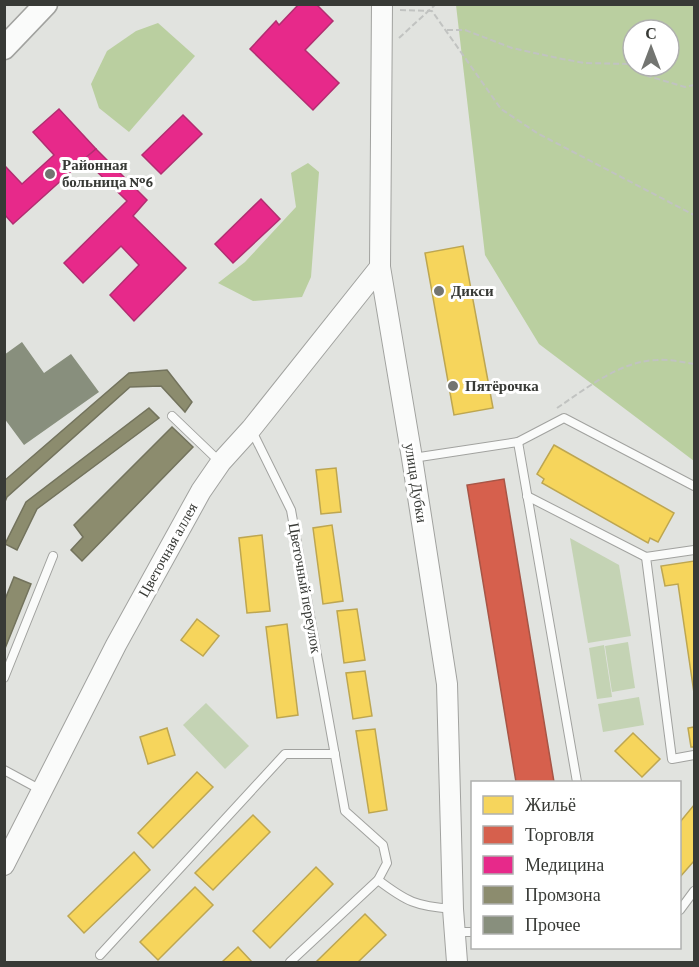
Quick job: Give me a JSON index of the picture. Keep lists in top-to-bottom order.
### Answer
{
  "streets": {
    "street": ["улица Дубки", "Цветочная аллея"],
    "lane": ["Цветочный переулок"]
  },
  "crossings": [
    ["улица Дубки", "Цветочная аллея"],
    ["Цветочная аллея", "Цветочный переулок"]
  ],
  "places": ["Районная больница №6", "Дикси", "Пятёрочка"],
  "legend": [
    "Жильё",
    "Торговля",
    "Медицина",
    "Промзона",
    "Прочее"
  ],
  "north": "top"
}
